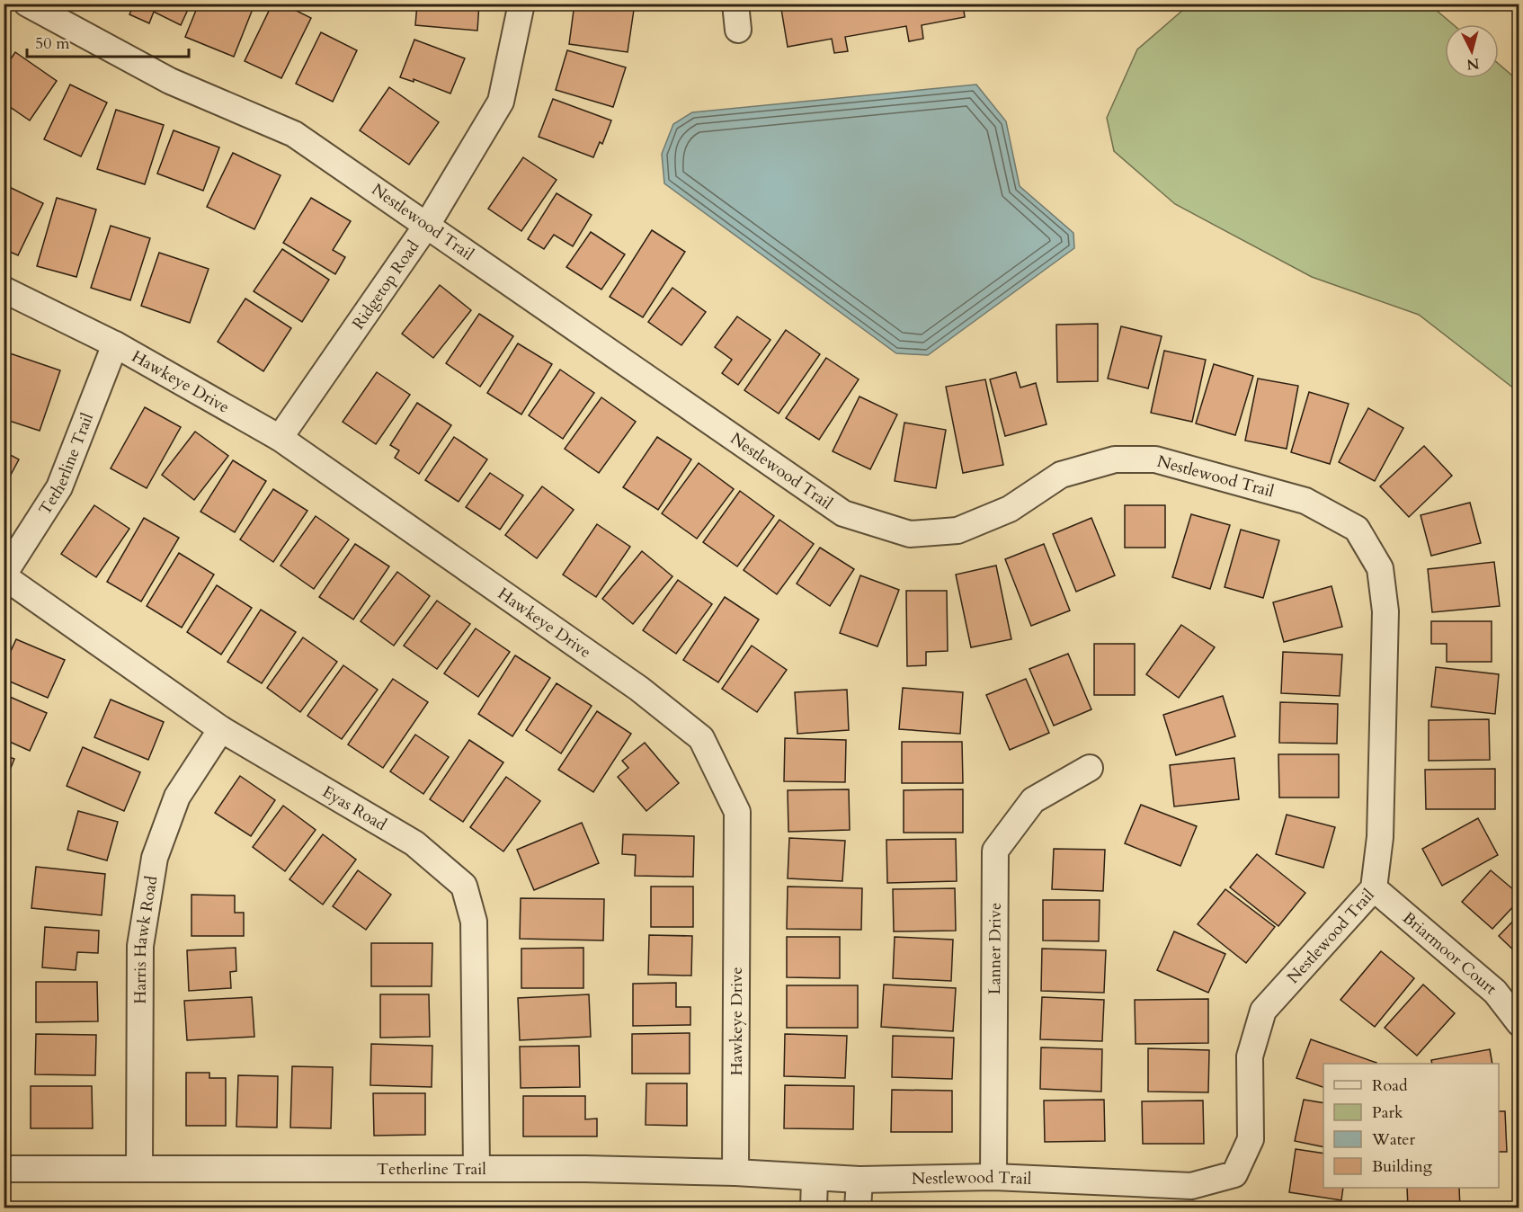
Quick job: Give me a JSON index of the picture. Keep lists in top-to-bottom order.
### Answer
{
  "streets": {
    "street": [
      "Nestlewood Trail",
      "Ridgetop Road",
      "Hawkeye Drive",
      "Tetherline Trail",
      "Eyas Road",
      "Harris Hawk Road",
      "Lanner Drive",
      "Briarmoor Court"
    ]
  },
  "crossings": [
    ["Nestlewood Trail", "Ridgetop Road"],
    ["Nestlewood Trail", "Tetherline Trail"],
    ["Nestlewood Trail", "Lanner Drive"],
    ["Nestlewood Trail", "Briarmoor Court"],
    ["Ridgetop Road", "Hawkeye Drive"],
    ["Hawkeye Drive", "Tetherline Trail"],
    ["Tetherline Trail", "Eyas Road"],
    ["Tetherline Trail", "Harris Hawk Road"],
    ["Eyas Road", "Harris Hawk Road"]
  ],
  "legend": [
    "Road",
    "Park",
    "Water",
    "Building"
  ],
  "scale_bar": "50 m",
  "north": "bottom"
}
